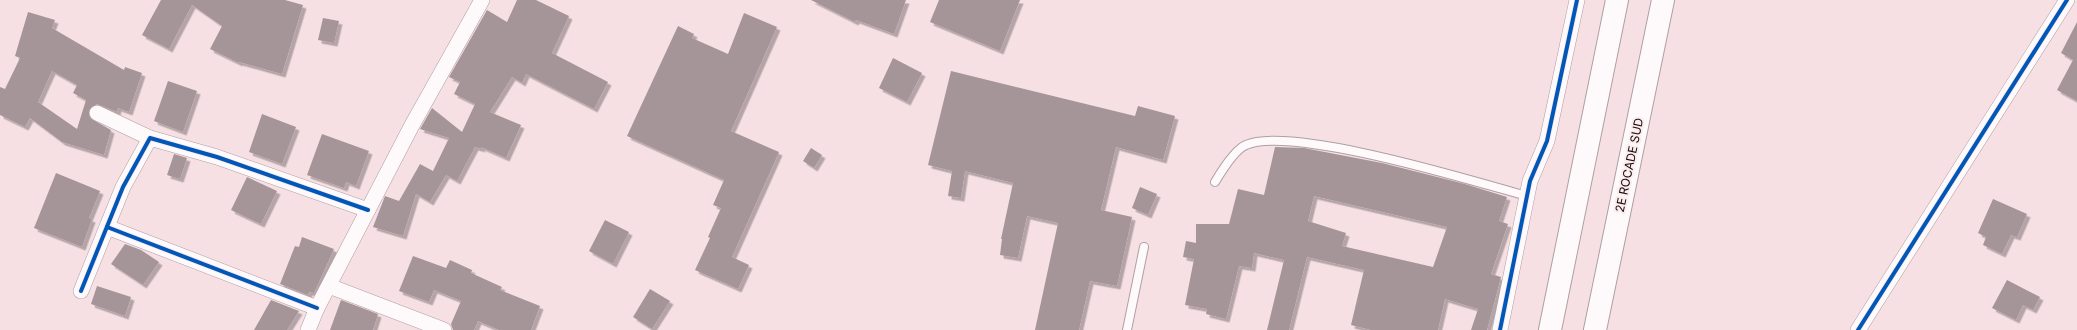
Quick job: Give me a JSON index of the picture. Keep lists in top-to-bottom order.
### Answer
{
  "streets": {
    "highway": ["2E ROCADE SUD"]
  }
}
